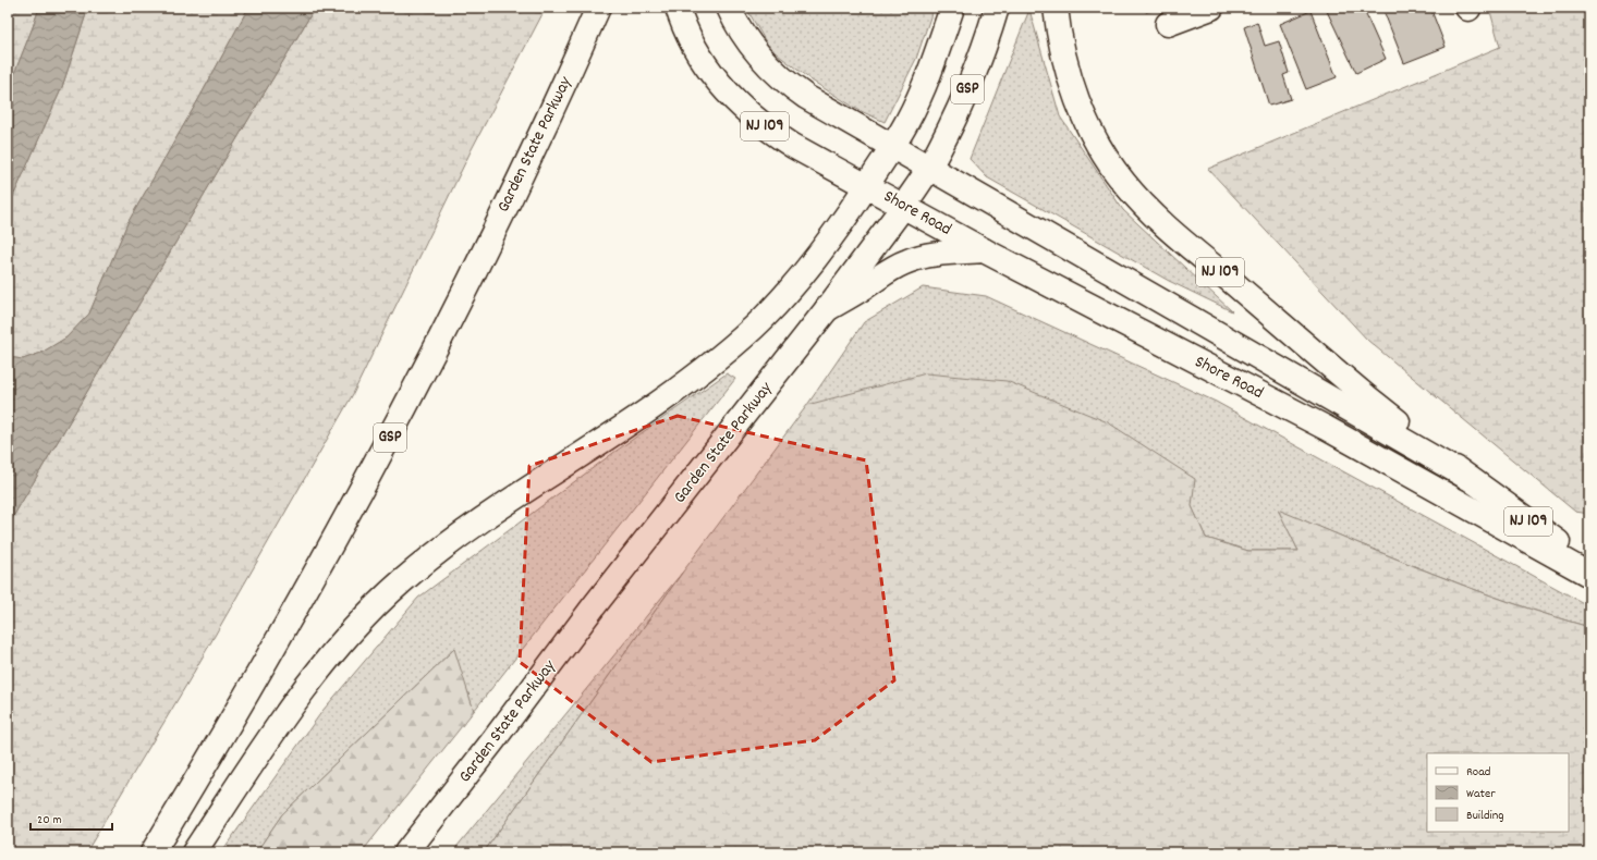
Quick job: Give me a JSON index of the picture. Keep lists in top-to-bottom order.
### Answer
{
  "streets": {
    "main road": [
      "GSP",
      "NJ 109",
      "Garden State Parkway",
      "Shore Road"
    ]
  },
  "crossings": [
    ["NJ 109", "Shore Road"],
    ["Garden State Parkway", "Shore Road"]
  ],
  "legend": ["Road", "Water", "Building"],
  "scale_bar": "20 m"
}
